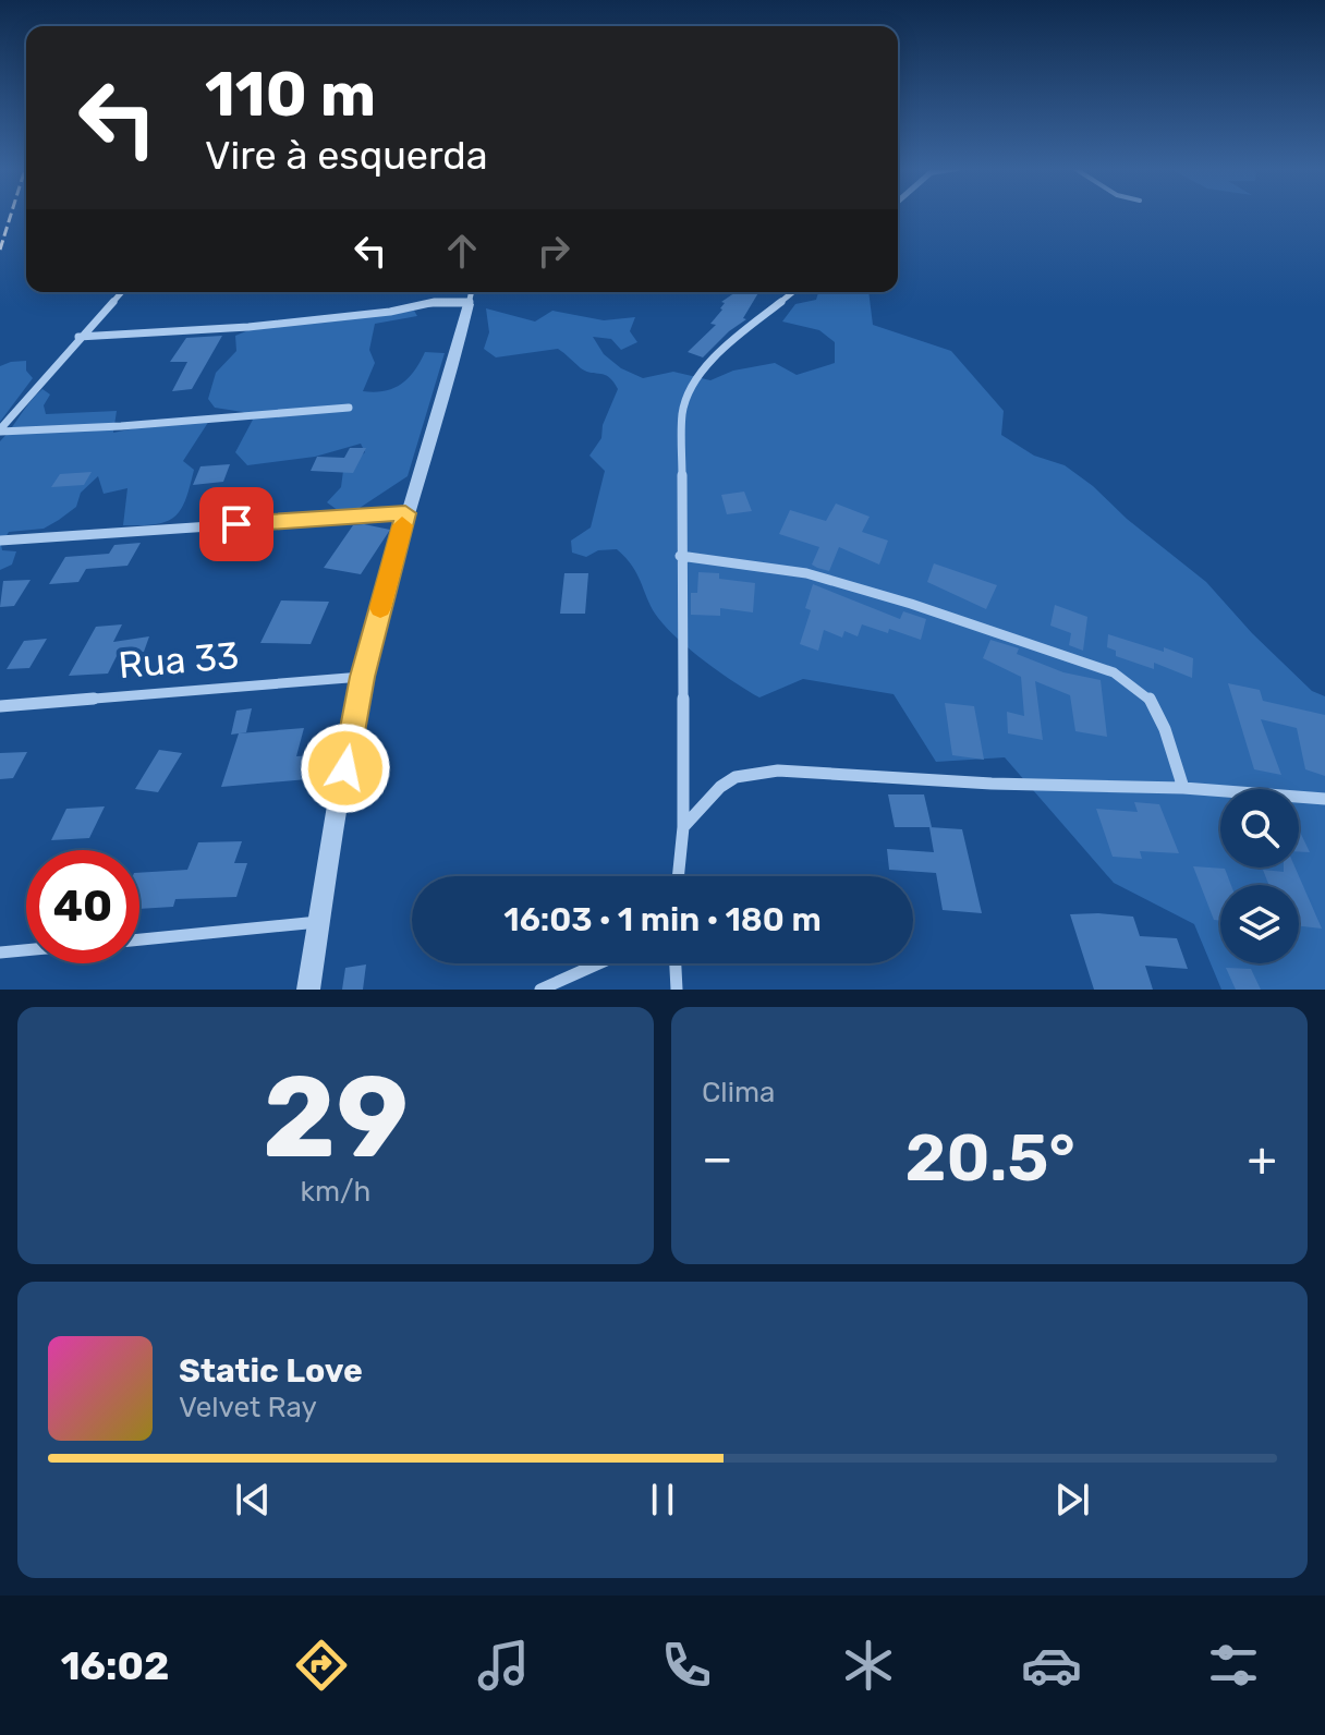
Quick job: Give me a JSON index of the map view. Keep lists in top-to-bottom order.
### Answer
{
  "streets": {
    "street": ["Rua 33"]
  },
  "page": {
    "turn": ["110 m", "Vire à esquerda"],
    "limit": "40",
    "trip": "16:03 · 1 min · 180 m",
    "tile": [
      ["29", "km/h"],
      "Clima"
    ],
    "heat": ["−", "20.5°", "+"],
    "song": ["Static Love", "Velvet Ray"],
    "tabs": "16:02"
  }
}
